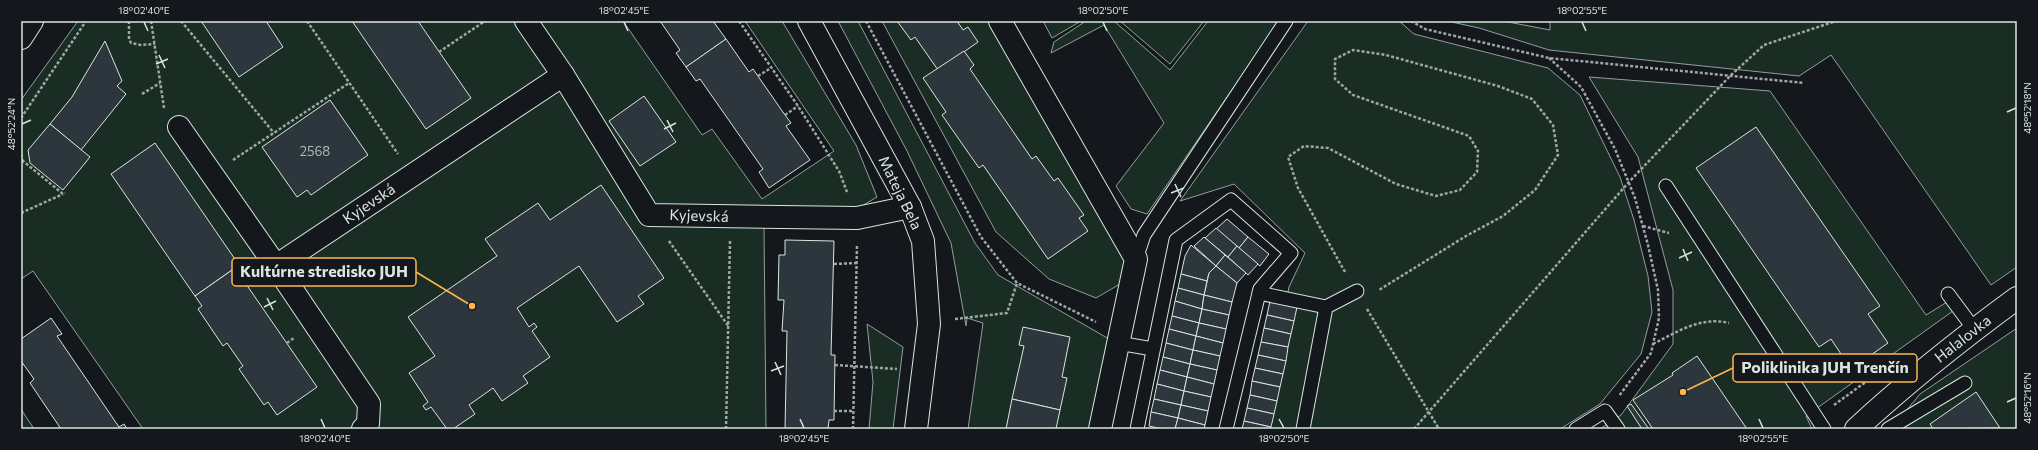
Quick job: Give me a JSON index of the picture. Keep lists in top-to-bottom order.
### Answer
{
  "streets": {
    "street": ["Mateja Bela", "Kyjevská", "Halalovka"]
  },
  "crossings": [
    ["Mateja Bela", "Kyjevská"]
  ],
  "places": ["Kultúrne stredisko JUH", "Poliklinika JUH Trenčín"],
  "house_numbers": ["2568"],
  "coordinates": [
    "18°02'40\"E",
    "18°02'45\"E",
    "18°02'50\"E",
    "18°02'55\"E",
    "48°52'18\"N",
    "48°52'24\"N",
    "48°52'16\"N"
  ]
}
